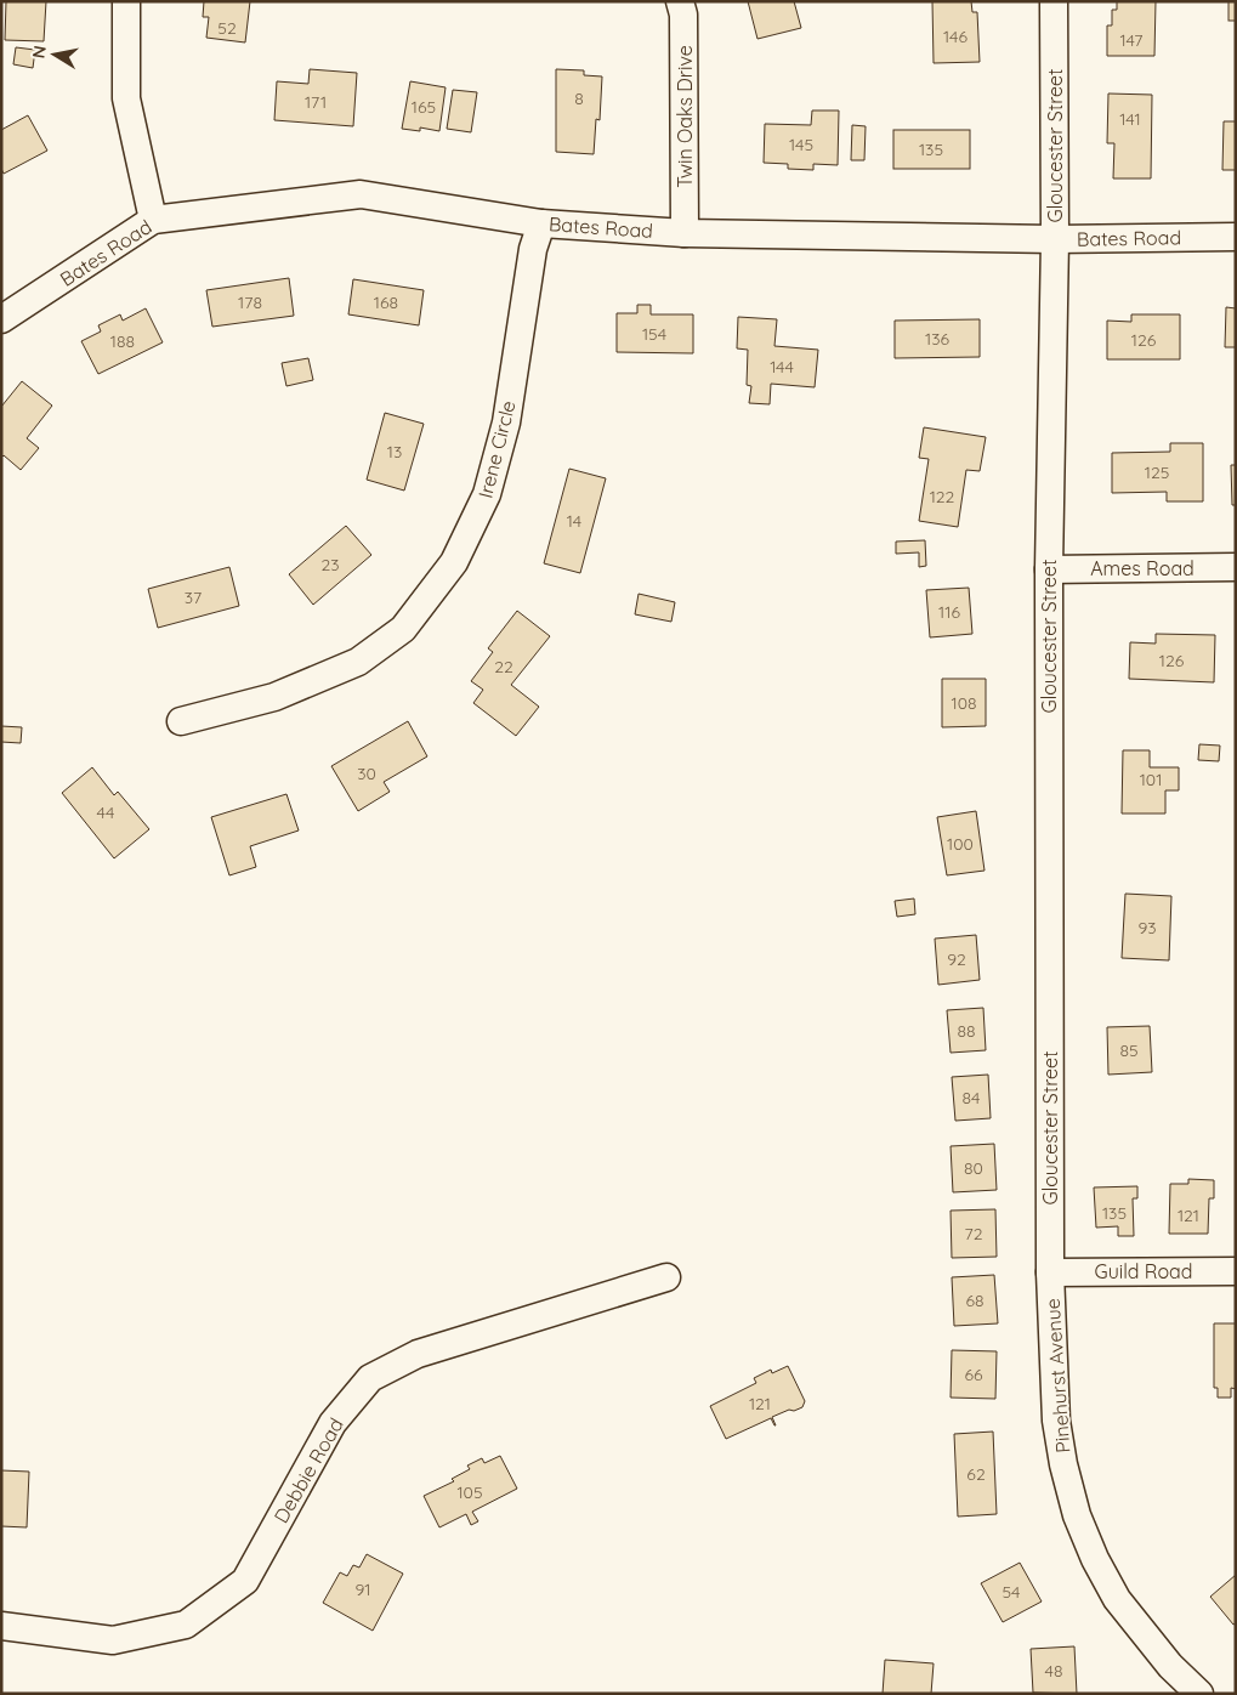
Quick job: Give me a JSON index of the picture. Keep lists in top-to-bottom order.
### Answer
{
  "streets": {
    "street": [
      "Twin Oaks Drive",
      "Gloucester Street",
      "Bates Road",
      "Irene Circle",
      "Ames Road",
      "Guild Road",
      "Pinehurst Avenue",
      "Debbie Road"
    ]
  },
  "crossings": [
    ["Twin Oaks Drive", "Bates Road"],
    ["Gloucester Street", "Bates Road"],
    ["Gloucester Street", "Ames Road"],
    ["Gloucester Street", "Guild Road"],
    ["Gloucester Street", "Pinehurst Avenue"],
    ["Bates Road", "Irene Circle"],
    ["Guild Road", "Pinehurst Avenue"]
  ],
  "house_numbers": [
    "52",
    "146",
    "147",
    "8",
    "171",
    "165",
    "141",
    "145",
    "135",
    "178",
    "168",
    "154",
    "136",
    "126",
    "188",
    "144",
    "13",
    "125",
    "122",
    "14",
    "23",
    "37",
    "116",
    "126",
    "22",
    "108",
    "30",
    "101",
    "44",
    "100",
    "93",
    "92",
    "88",
    "85",
    "84",
    "80",
    "135",
    "121",
    "72",
    "68",
    "66",
    "121",
    "62",
    "105",
    "91",
    "54",
    "48"
  ],
  "north": "left"
}
